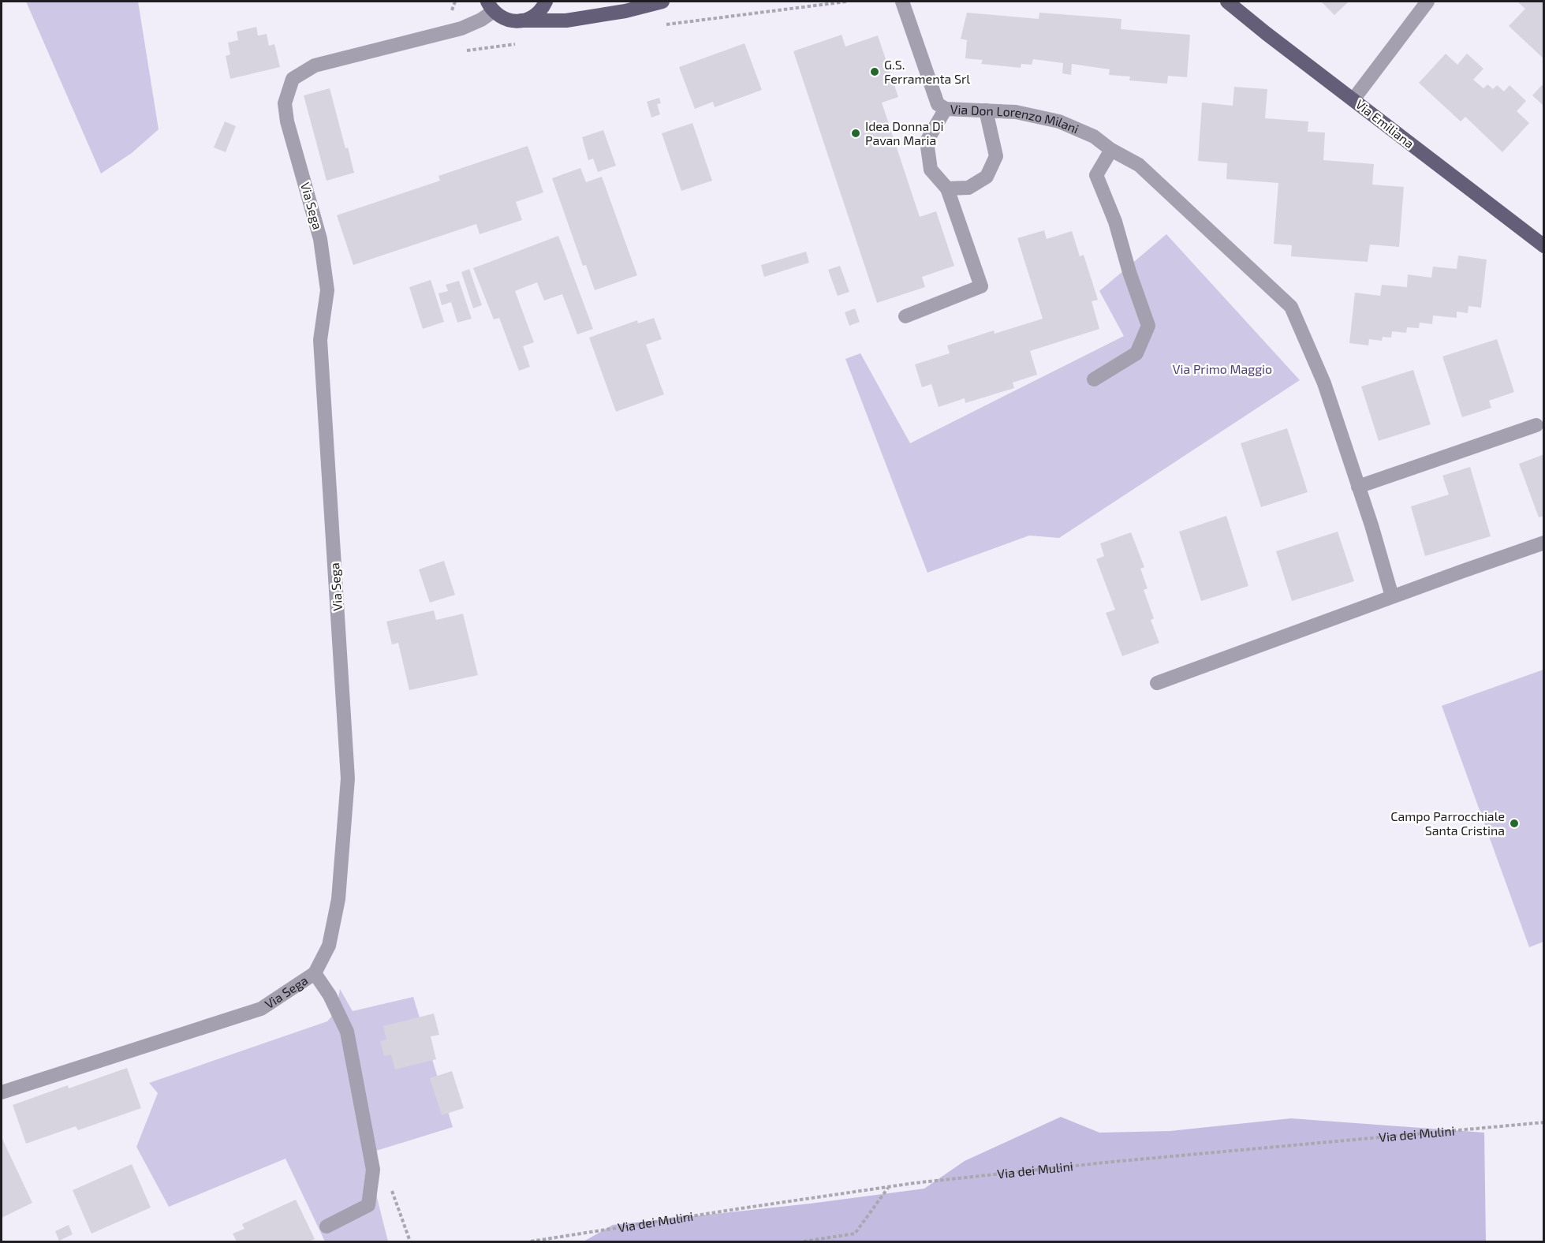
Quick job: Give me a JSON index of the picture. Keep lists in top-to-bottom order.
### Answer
{
  "streets": {
    "main road": ["Via Emiliana"],
    "street": ["Via Don Lorenzo Milani", "Via Sega"],
    "path": ["Via dei Mulini"]
  },
  "parks": ["Via Primo Maggio"],
  "places": ["G.S. Ferramenta Srl", "Idea Donna Di Pavan Maria", "Campo Parrocchiale Santa Cristina"]
}
